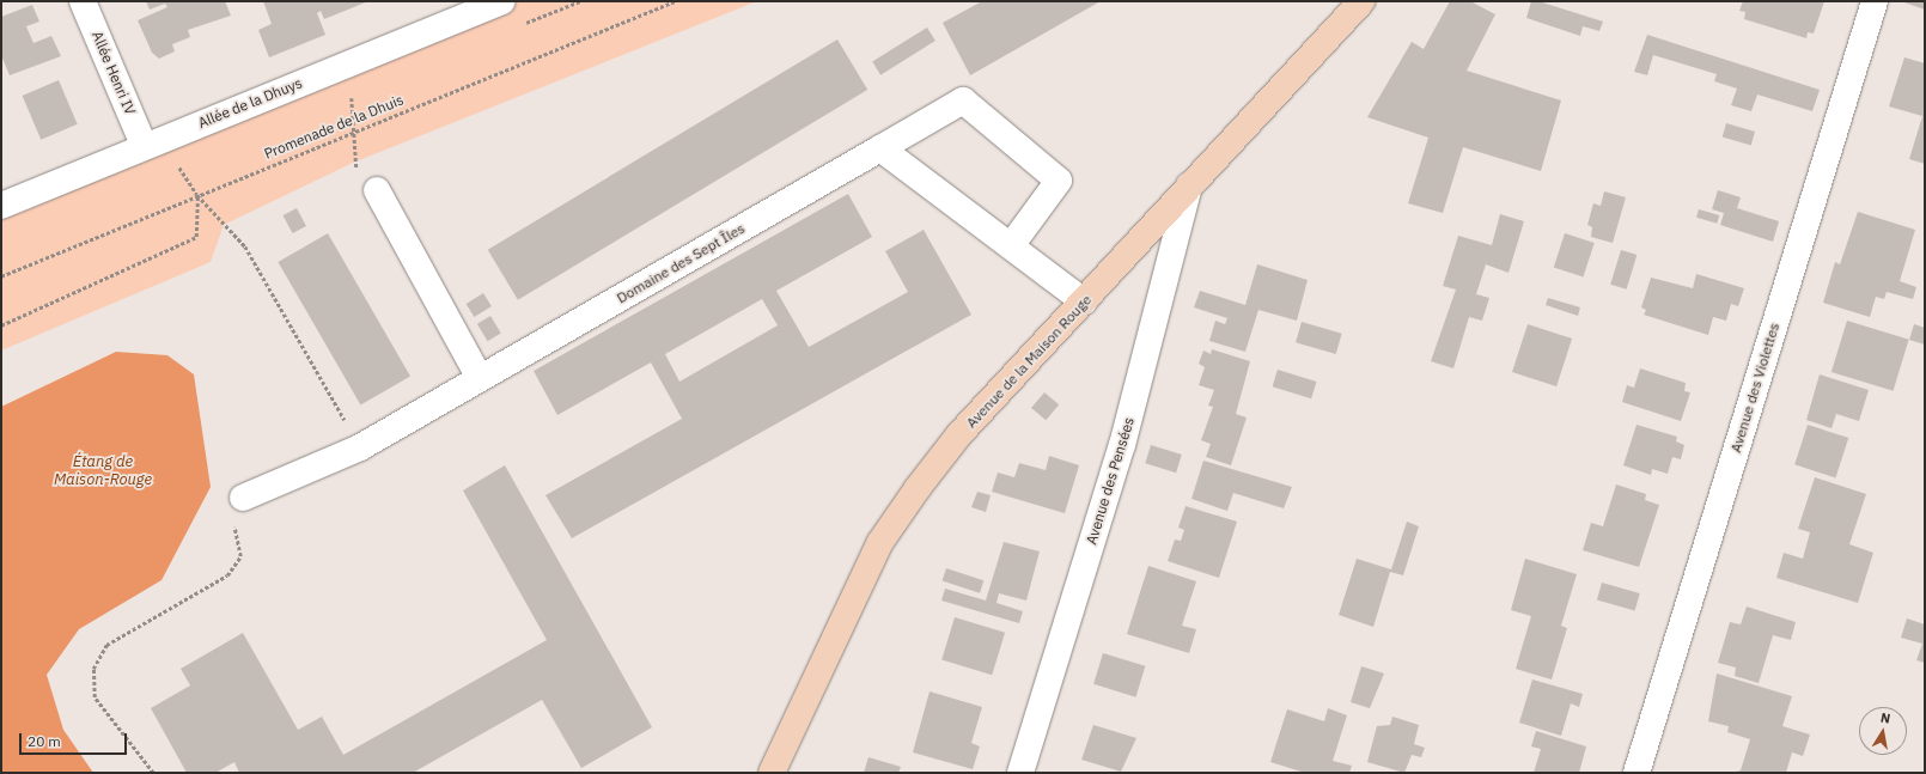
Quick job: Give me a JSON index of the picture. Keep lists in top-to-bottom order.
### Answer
{
  "streets": {
    "main road": ["Avenue de la Maison Rouge"],
    "street": [
      "Allée Henri IV",
      "Allée de la Dhuys",
      "Domaine des Sept Îles",
      "Avenue des Violettes",
      "Avenue des Pensées"
    ],
    "path": ["Promenade de la Dhuis"]
  },
  "crossings": [
    ["Allée Henri IV", "Allée de la Dhuys"],
    ["Avenue de la Maison Rouge", "Avenue des Pensées"]
  ],
  "water": ["Étang de Maison-Rouge"],
  "scale_bar": "20 m",
  "north": "top"
}
